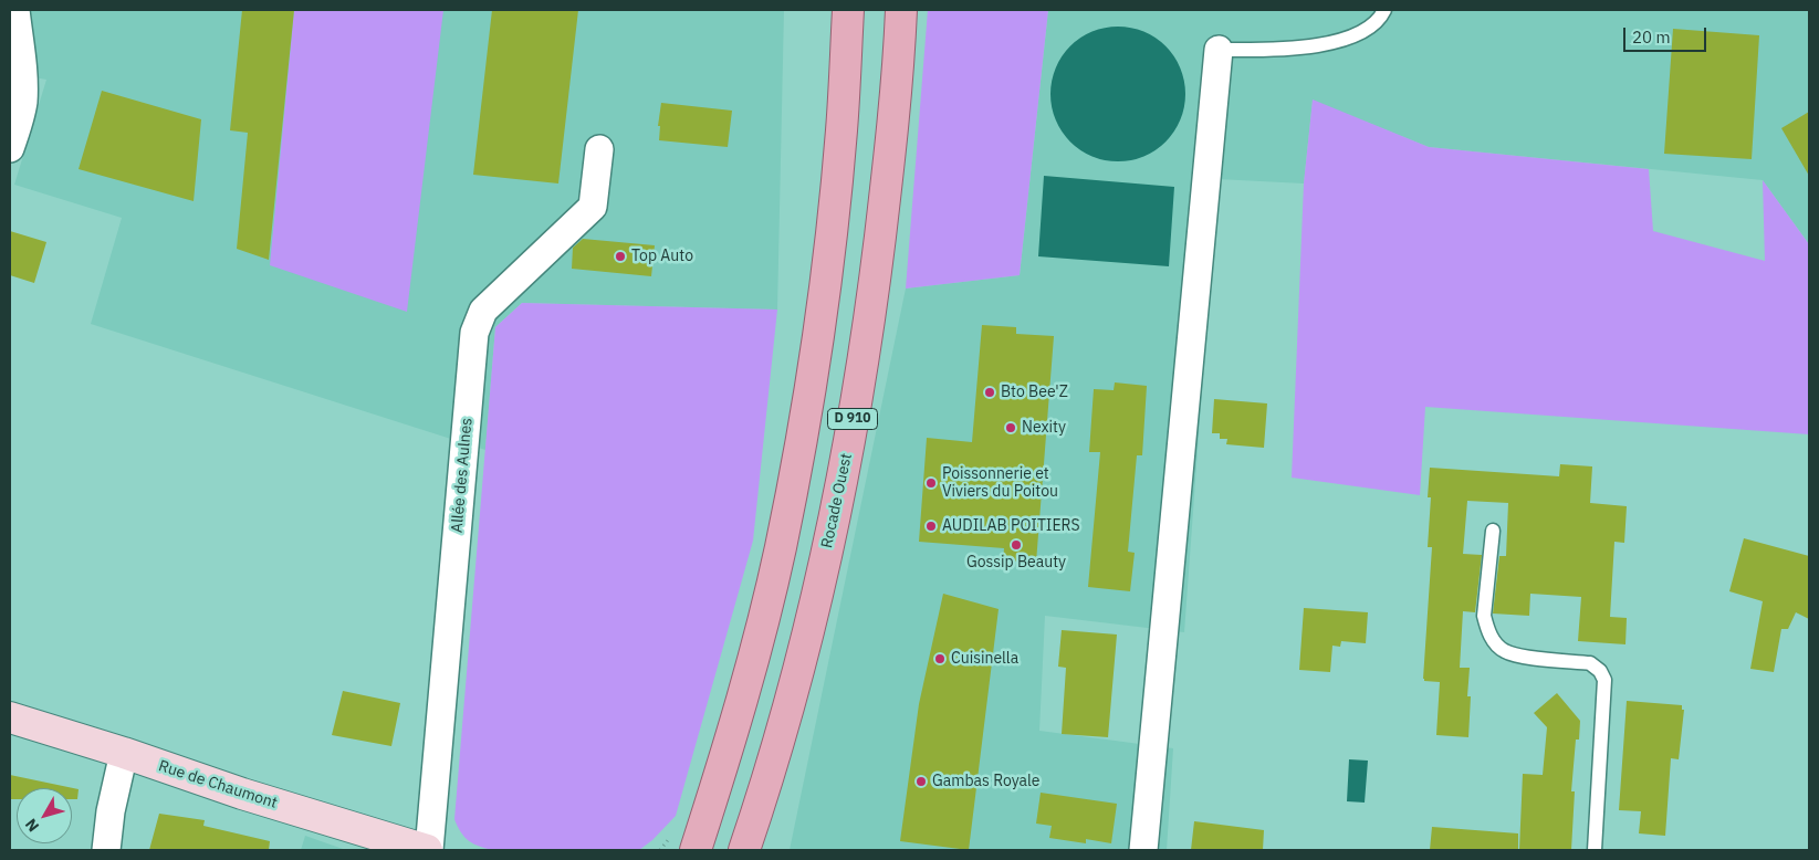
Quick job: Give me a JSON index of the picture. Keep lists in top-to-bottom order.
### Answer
{
  "streets": {
    "main road": ["D 910", "Rocade Ouest"],
    "street": ["Allée des Aulnes", "Rue de Chaumont"]
  },
  "crossings": [
    ["Allée des Aulnes", "Rue de Chaumont"]
  ],
  "places": [
    "Top Auto",
    "Bto Bee'Z",
    "Nexity",
    "Poissonnerie et Viviers du Poitou",
    "AUDILAB POITIERS",
    "Gossip Beauty",
    "Cuisinella",
    "Gambas Royale"
  ],
  "scale_bar": "20 m",
  "north": "bottom left"
}
